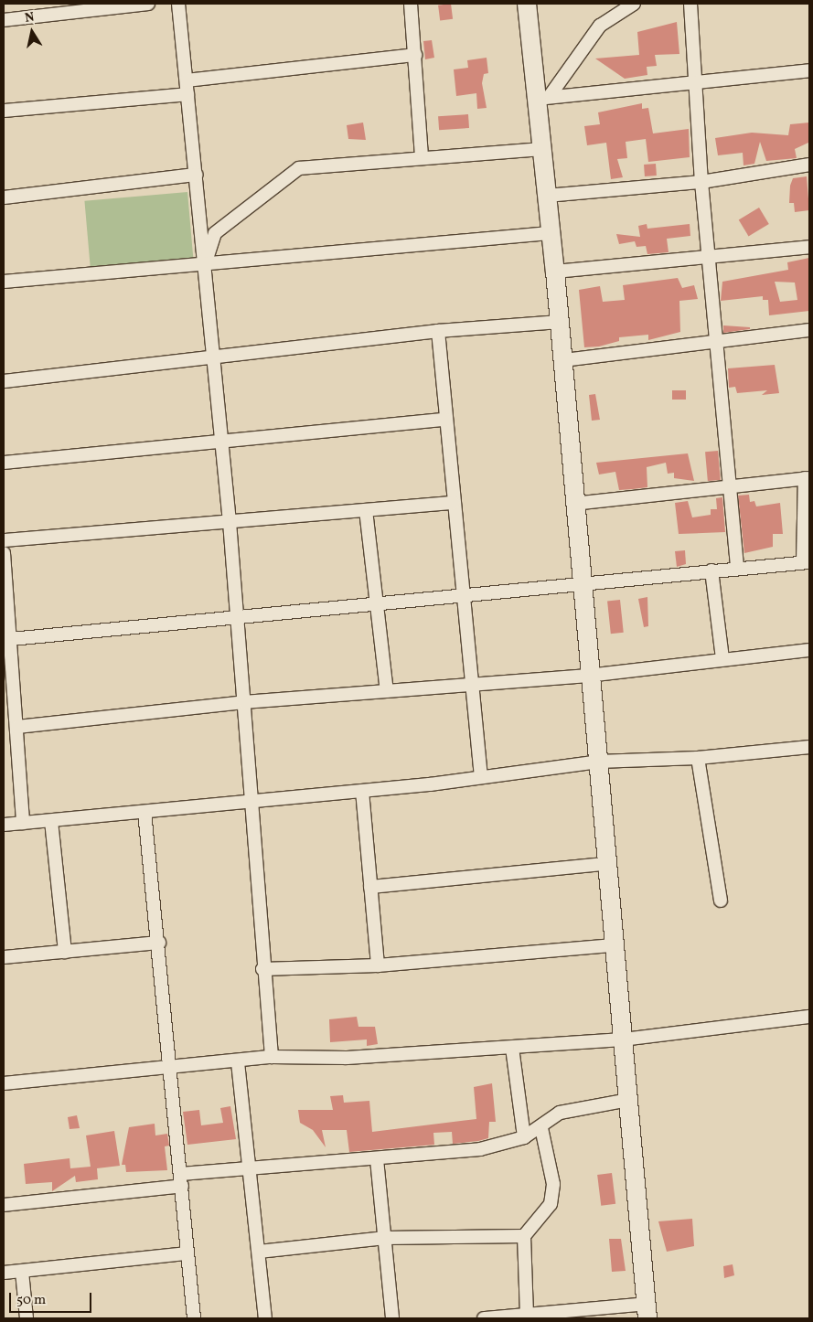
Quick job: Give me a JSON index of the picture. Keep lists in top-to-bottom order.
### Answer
{
  "scale_bar": "50 m",
  "north": "top"
}
